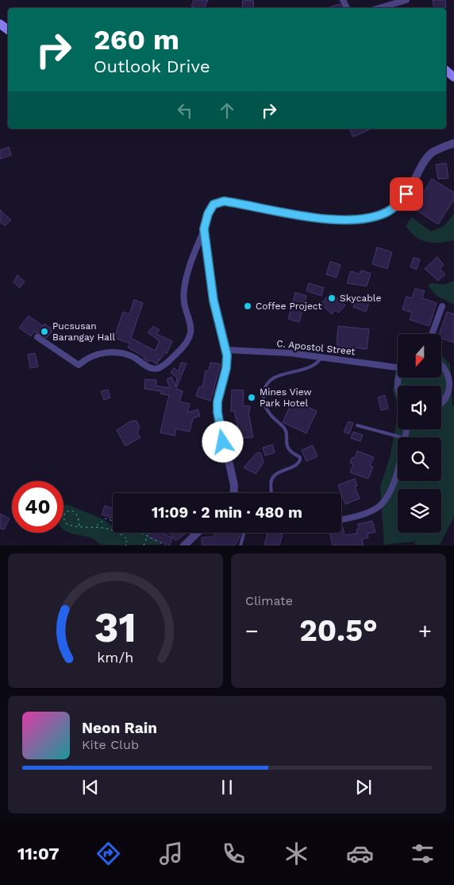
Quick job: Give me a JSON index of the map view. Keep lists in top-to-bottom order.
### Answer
{
  "streets": {
    "street": ["C. Apostol Street"]
  },
  "places": [
    "Skycable",
    "Coffee Project",
    "Pucsusan Barangay Hall",
    "Mines View Park Hotel"
  ],
  "north": "bottom",
  "page": {
    "turn": ["260 m", "Outlook Drive"],
    "limit": "40",
    "trip": "11:09 · 2 min · 480 m",
    "tile": "Climate",
    "heat": ["−", "20.5°", "+"],
    "song": ["Neon Rain", "Kite Club"],
    "tabs": "11:07",
    "gauge": ["31", "km/h"]
  }
}
